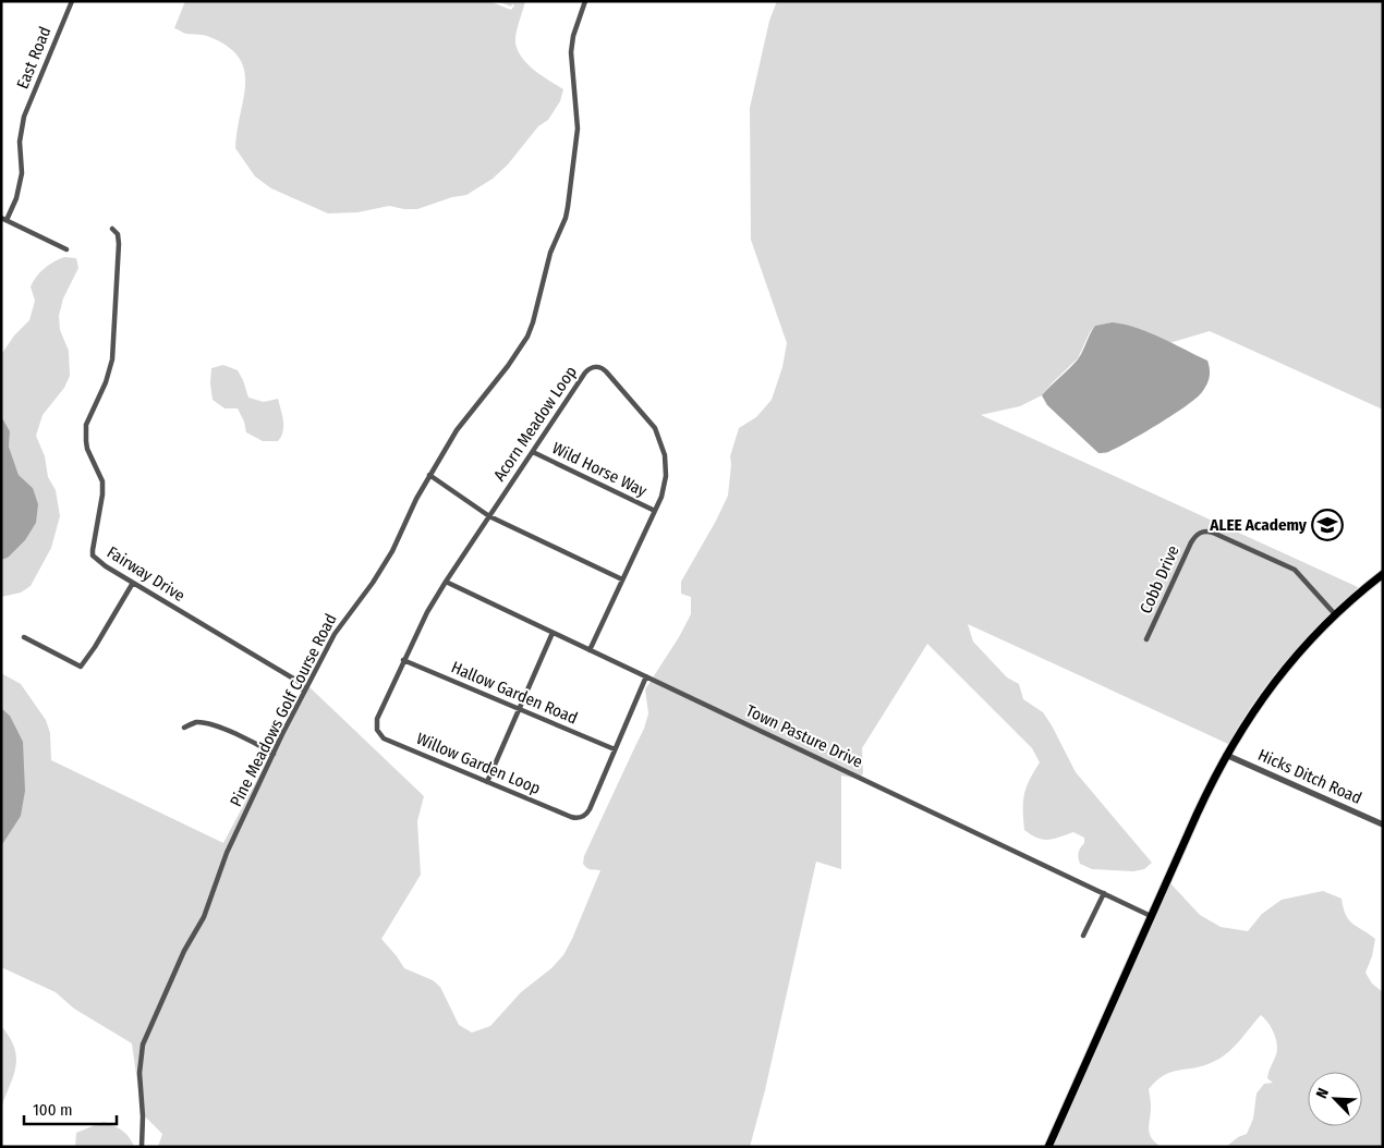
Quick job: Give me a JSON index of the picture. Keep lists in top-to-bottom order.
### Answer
{
  "streets": {
    "street": [
      "East Road",
      "Acorn Meadow Loop",
      "Wild Horse Way",
      "Fairway Drive",
      "Cobb Drive",
      "Hallow Garden Road",
      "Pine Meadows Golf Course Road",
      "Town Pasture Drive",
      "Willow Garden Loop",
      "Hicks Ditch Road"
    ]
  },
  "crossings": [
    ["Acorn Meadow Loop", "Wild Horse Way"],
    ["Acorn Meadow Loop", "Town Pasture Drive"],
    ["Acorn Meadow Loop", "Willow Garden Loop"],
    ["Fairway Drive", "Pine Meadows Golf Course Road"],
    ["Hallow Garden Road", "Willow Garden Loop"],
    ["Town Pasture Drive", "Willow Garden Loop"]
  ],
  "places": {
    "school or university": ["ALEE Academy"]
  },
  "scale_bar": "100 m",
  "north": "top left"
}
